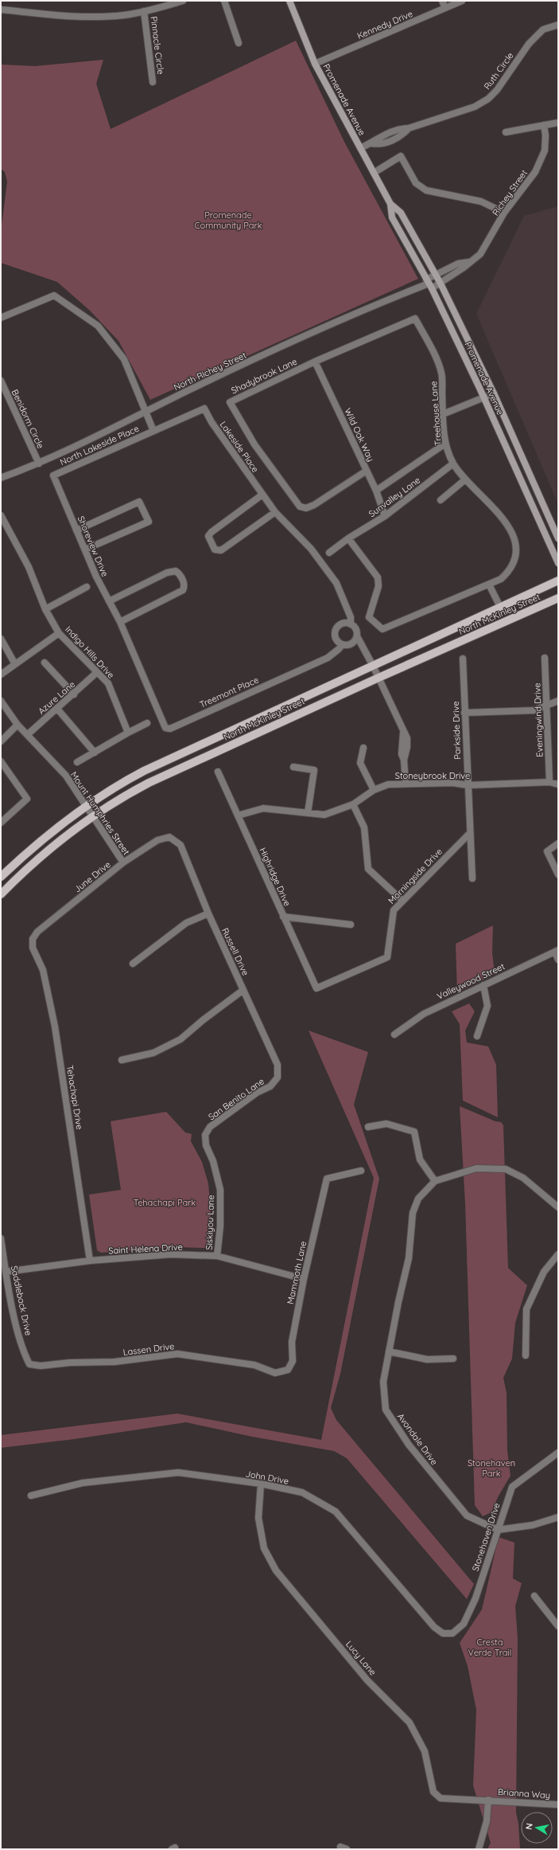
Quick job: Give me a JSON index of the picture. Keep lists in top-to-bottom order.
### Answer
{
  "streets": {
    "main road": ["Promenade Avenue", "North McKinley Street"],
    "street": [
      "Kennedy Drive",
      "Pinnacle Circle",
      "Ruth Circle",
      "Richey Street",
      "North Richey Street",
      "Shadybrook Lane",
      "Treehouse Lane",
      "Benidorm Circle",
      "Wild Oak Way",
      "North Lakeside Place",
      "Lakeside Place",
      "Sunvalley Lane",
      "Shoreview Drive",
      "Indigo Hills Drive",
      "Treemont Place",
      "Azure Lane",
      "Eveningwind Drive",
      "Parkside Drive",
      "Stoneybrook Drive",
      "Mount Humphries Street",
      "Morningside Drive",
      "June Drive",
      "Highridge Drive",
      "Russell Drive",
      "Valleywood Street",
      "Tehachapi Drive",
      "San Benito Lane",
      "Siskiyou Lane",
      "Saint Helena Drive",
      "Mammoth Lane",
      "Saddleback Drive",
      "Lassen Drive",
      "Avondale Drive",
      "John Drive",
      "Stonehaven Drive",
      "Lucy Lane",
      "Brianna Way"
    ]
  },
  "crossings": [
    ["Kennedy Drive", "Promenade Avenue"],
    ["Ruth Circle", "Promenade Avenue"],
    ["Promenade Avenue", "Richey Street"],
    ["Promenade Avenue", "North Richey Street"],
    ["Richey Street", "North Richey Street"],
    ["North Richey Street", "Benidorm Circle"],
    ["North Richey Street", "North Lakeside Place"],
    ["Shadybrook Lane", "Treehouse Lane"],
    ["Shadybrook Lane", "Wild Oak Way"],
    ["Treehouse Lane", "Sunvalley Lane"],
    ["Wild Oak Way", "Sunvalley Lane"],
    ["North Lakeside Place", "Lakeside Place"],
    ["North Lakeside Place", "Shoreview Drive"],
    ["Lakeside Place", "North McKinley Street"],
    ["Lakeside Place", "Treemont Place"],
    ["Lakeside Place", "Stoneybrook Drive"],
    ["Shoreview Drive", "Treemont Place"],
    ["North McKinley Street", "Mount Humphries Street"],
    ["Indigo Hills Drive", "Azure Lane"],
    ["Azure Lane", "Mount Humphries Street"],
    ["Eveningwind Drive", "Stoneybrook Drive"],
    ["Parkside Drive", "Stoneybrook Drive"],
    ["Parkside Drive", "Morningside Drive"],
    ["Stoneybrook Drive", "Highridge Drive"],
    ["Mount Humphries Street", "June Drive"],
    ["Morningside Drive", "Highridge Drive"],
    ["June Drive", "Russell Drive"],
    ["June Drive", "Tehachapi Drive"],
    ["Russell Drive", "San Benito Lane"],
    ["Tehachapi Drive", "Saint Helena Drive"],
    ["San Benito Lane", "Siskiyou Lane"],
    ["Siskiyou Lane", "Saint Helena Drive"],
    ["Saint Helena Drive", "Mammoth Lane"],
    ["Saint Helena Drive", "Saddleback Drive"],
    ["Mammoth Lane", "Lassen Drive"],
    ["Saddleback Drive", "Lassen Drive"],
    ["Avondale Drive", "Stonehaven Drive"],
    ["John Drive", "Stonehaven Drive"],
    ["John Drive", "Lucy Lane"],
    ["Lucy Lane", "Brianna Way"]
  ],
  "parks": [
    "Promenade Community Park",
    "Tehachapi Park",
    "Stonehaven Park",
    "Cresta Verde Trail"
  ],
  "north": "left"
}
